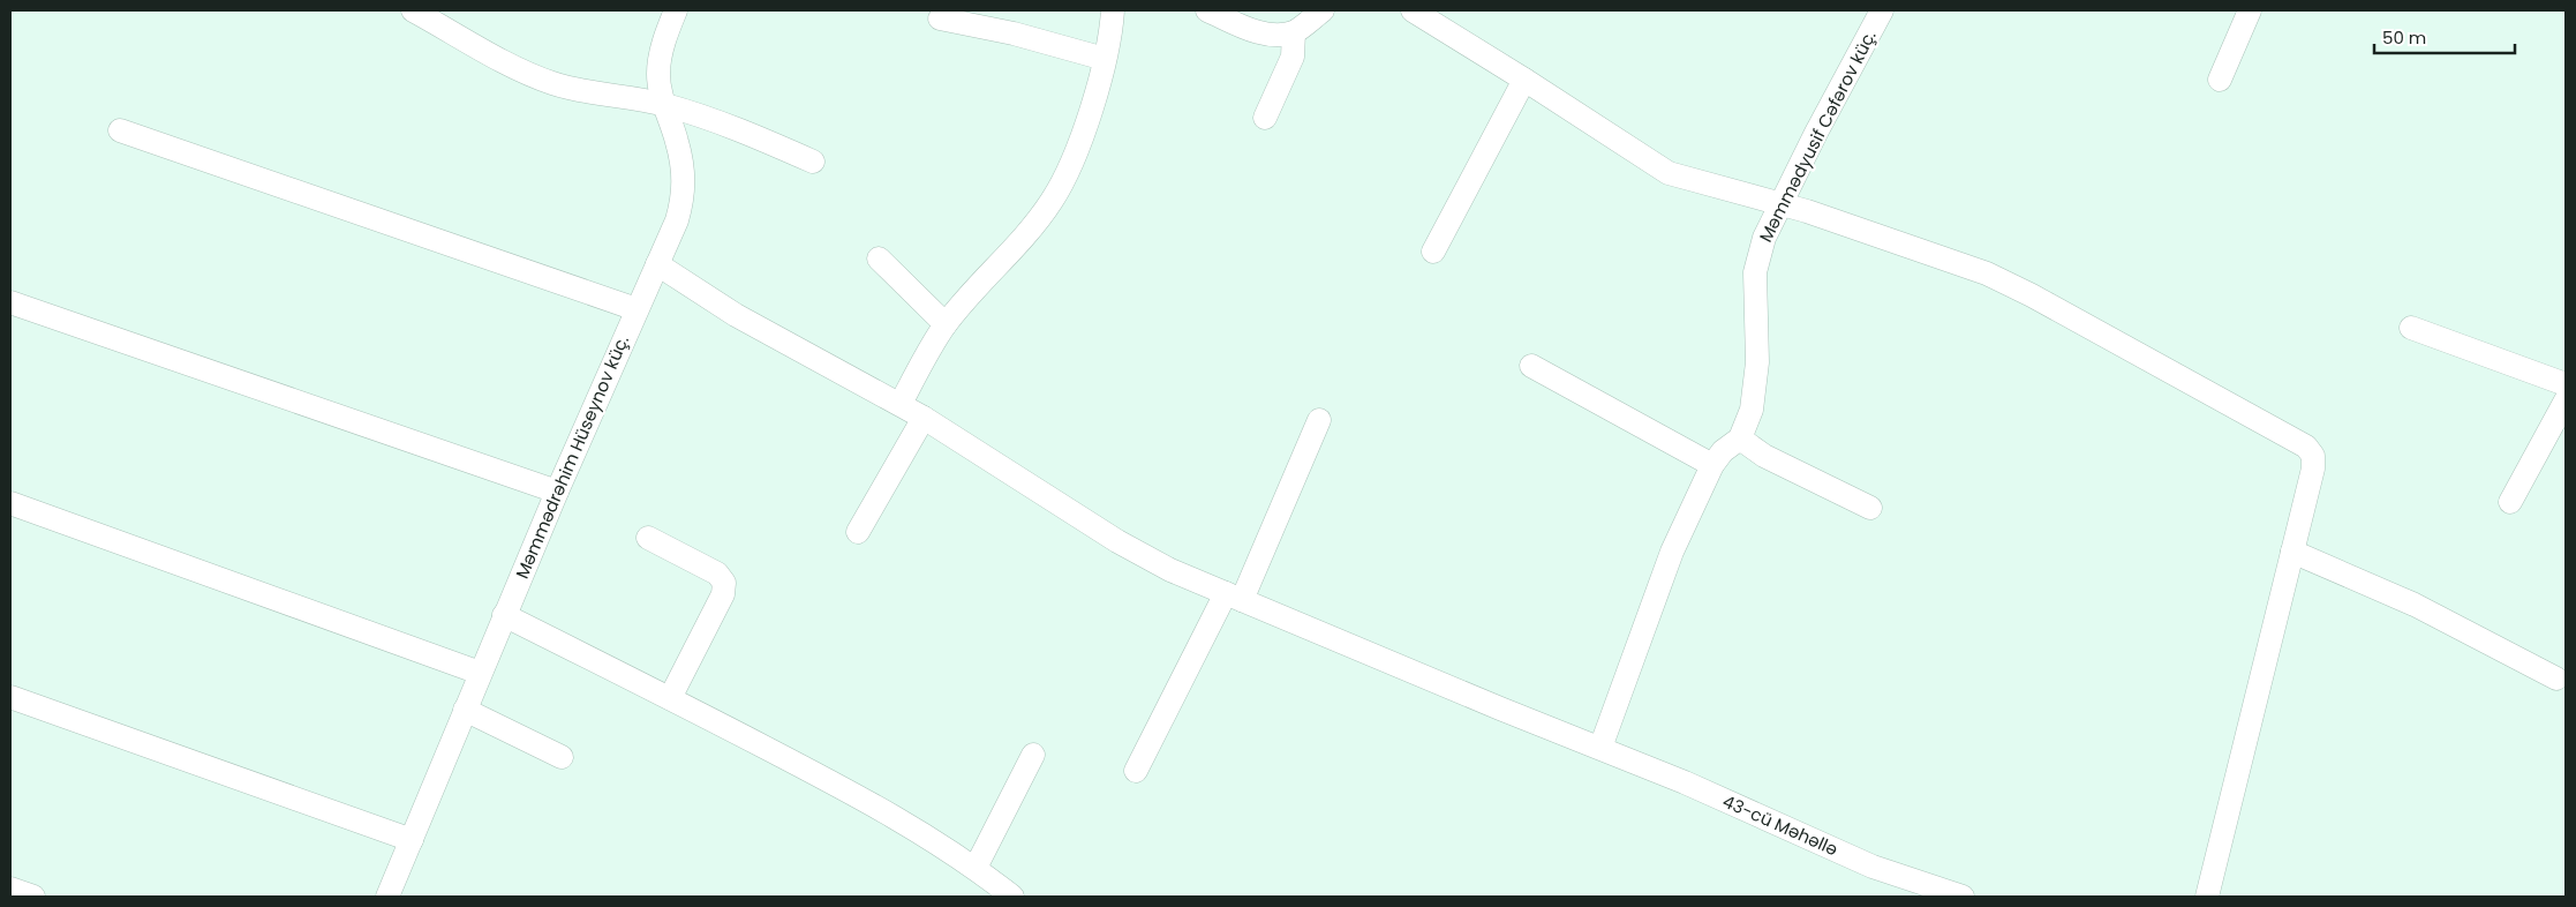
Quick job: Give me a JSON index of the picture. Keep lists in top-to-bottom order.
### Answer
{
  "streets": {
    "street": ["Məmmədyusif Cəfərov küç.", "Məmmədrəhim Hüseynov küç.", "43-cü Məhəllə"]
  },
  "crossings": [
    ["Məmmədyusif Cəfərov küç.", "43-cü Məhəllə"],
    ["Məmmədrəhim Hüseynov küç.", "43-cü Məhəllə"]
  ],
  "scale_bar": "50 m"
}
